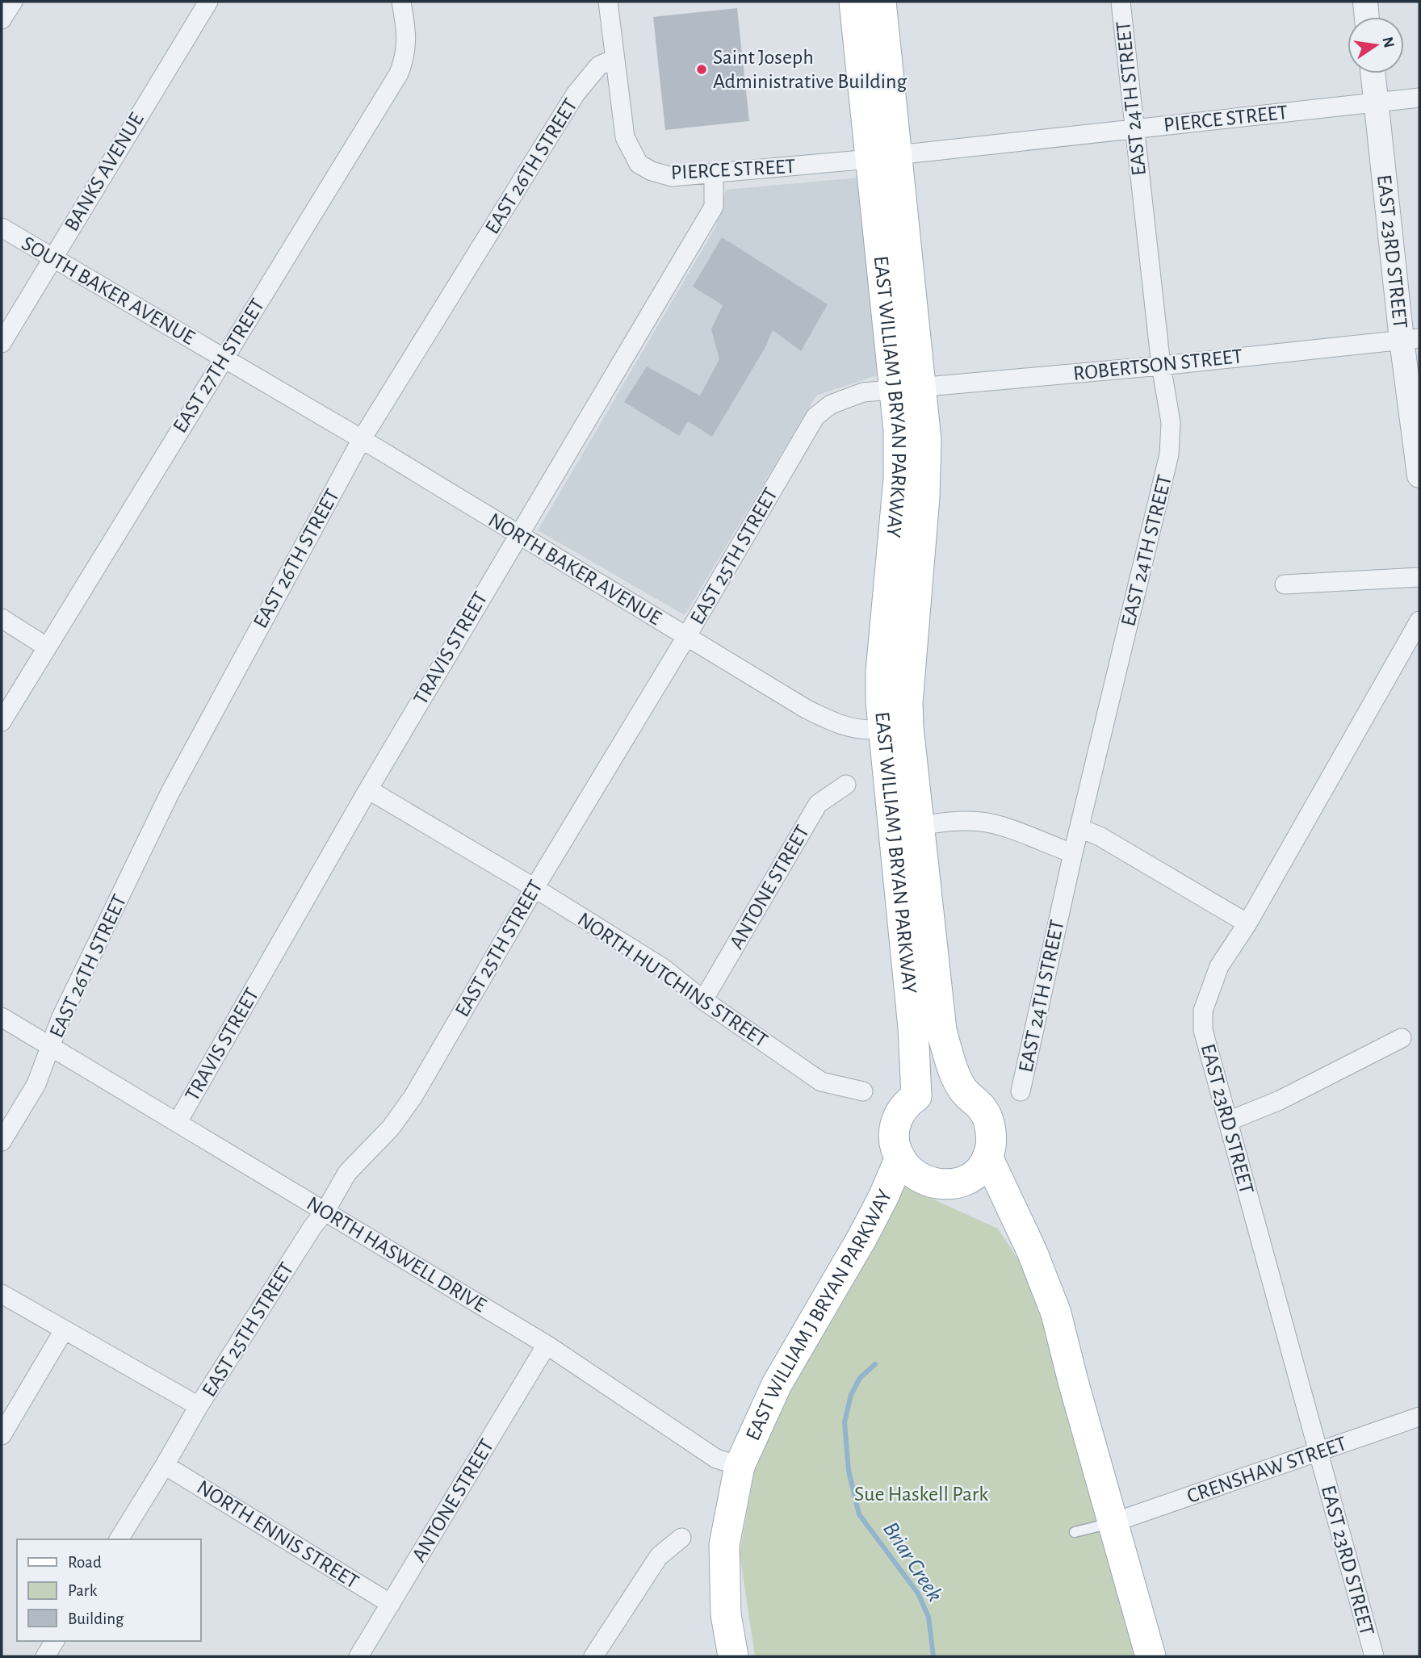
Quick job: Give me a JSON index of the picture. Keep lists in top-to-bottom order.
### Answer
{
  "streets": {
    "main road": ["EAST WILLIAM J BRYAN PARKWAY"],
    "street": [
      "EAST 24TH STREET",
      "PIERCE STREET",
      "EAST 26TH STREET",
      "BANKS AVENUE",
      "EAST 23RD STREET",
      "SOUTH BAKER AVENUE",
      "ROBERTSON STREET",
      "EAST 27TH STREET",
      "EAST 25TH STREET",
      "NORTH BAKER AVENUE",
      "TRAVIS STREET",
      "ANTONE STREET",
      "NORTH HUTCHINS STREET",
      "NORTH HASWELL DRIVE",
      "CRENSHAW STREET",
      "NORTH ENNIS STREET"
    ]
  },
  "crossings": [
    ["EAST 24TH STREET", "PIERCE STREET"],
    ["EAST 24TH STREET", "ROBERTSON STREET"],
    ["PIERCE STREET", "EAST 26TH STREET"],
    ["PIERCE STREET", "EAST 23RD STREET"],
    ["PIERCE STREET", "EAST WILLIAM J BRYAN PARKWAY"],
    ["PIERCE STREET", "TRAVIS STREET"],
    ["EAST 26TH STREET", "SOUTH BAKER AVENUE"],
    ["EAST 26TH STREET", "NORTH BAKER AVENUE"],
    ["EAST 26TH STREET", "NORTH HASWELL DRIVE"],
    ["BANKS AVENUE", "SOUTH BAKER AVENUE"],
    ["EAST 23RD STREET", "ROBERTSON STREET"],
    ["EAST 23RD STREET", "CRENSHAW STREET"],
    ["SOUTH BAKER AVENUE", "EAST 27TH STREET"],
    ["SOUTH BAKER AVENUE", "NORTH BAKER AVENUE"],
    ["ROBERTSON STREET", "EAST WILLIAM J BRYAN PARKWAY"],
    ["ROBERTSON STREET", "EAST 25TH STREET"],
    ["EAST WILLIAM J BRYAN PARKWAY", "EAST 25TH STREET"],
    ["EAST WILLIAM J BRYAN PARKWAY", "NORTH BAKER AVENUE"],
    ["EAST WILLIAM J BRYAN PARKWAY", "NORTH HASWELL DRIVE"],
    ["EAST WILLIAM J BRYAN PARKWAY", "CRENSHAW STREET"],
    ["EAST 25TH STREET", "NORTH BAKER AVENUE"],
    ["EAST 25TH STREET", "NORTH HUTCHINS STREET"],
    ["EAST 25TH STREET", "NORTH HASWELL DRIVE"],
    ["EAST 25TH STREET", "NORTH ENNIS STREET"],
    ["NORTH BAKER AVENUE", "TRAVIS STREET"],
    ["TRAVIS STREET", "NORTH HUTCHINS STREET"],
    ["TRAVIS STREET", "NORTH HASWELL DRIVE"],
    ["ANTONE STREET", "NORTH HUTCHINS STREET"],
    ["ANTONE STREET", "NORTH HASWELL DRIVE"],
    ["ANTONE STREET", "NORTH ENNIS STREET"]
  ],
  "water": ["Briar Creek"],
  "parks": ["Sue Haskell Park"],
  "places": ["Saint Joseph Administrative Building"],
  "legend": ["Road", "Park", "Building"],
  "north": "right"
}
